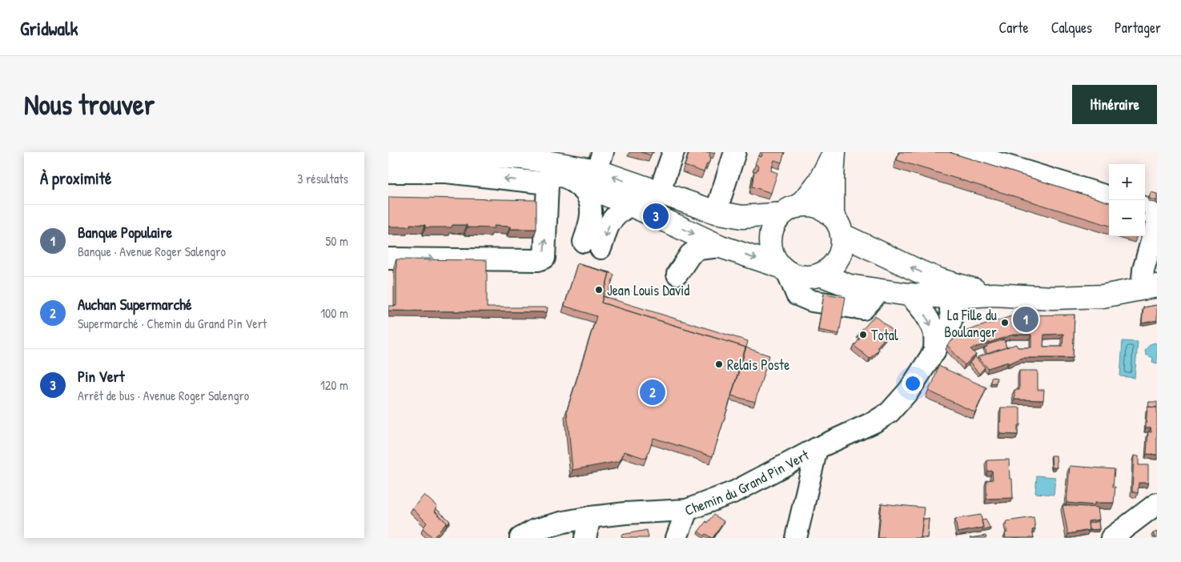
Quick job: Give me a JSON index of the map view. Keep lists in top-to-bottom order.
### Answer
{
  "streets": {
    "street": ["Chemin du Grand Pin Vert"]
  },
  "places": [
    "Jean Louis David",
    "La Fille du Boulanger",
    "Total",
    "Relais Poste"
  ],
  "page": {
    "header": "Gridwalk",
    "nav": ["Carte", "Calques", "Partager"],
    "buttons": "Itinéraire",
    "title": "Nous trouver",
    "heading": ["À proximité", "3 résultats"],
    "map_buttons": ["+", "−"],
    "pins": ["3", "1", "2"],
    "list": [
      {
        "mark": "1",
        "name": "Banque Populaire",
        "note": "Banque · Avenue Roger Salengro",
        "value": "50 m"
      },
      {
        "mark": "2",
        "name": "Auchan Supermarché",
        "note": "Supermarché · Chemin du Grand Pin Vert",
        "value": "100 m"
      },
      {
        "mark": "3",
        "name": "Pin Vert",
        "note": "Arrêt de bus · Avenue Roger Salengro",
        "value": "120 m"
      }
    ]
  }
}
